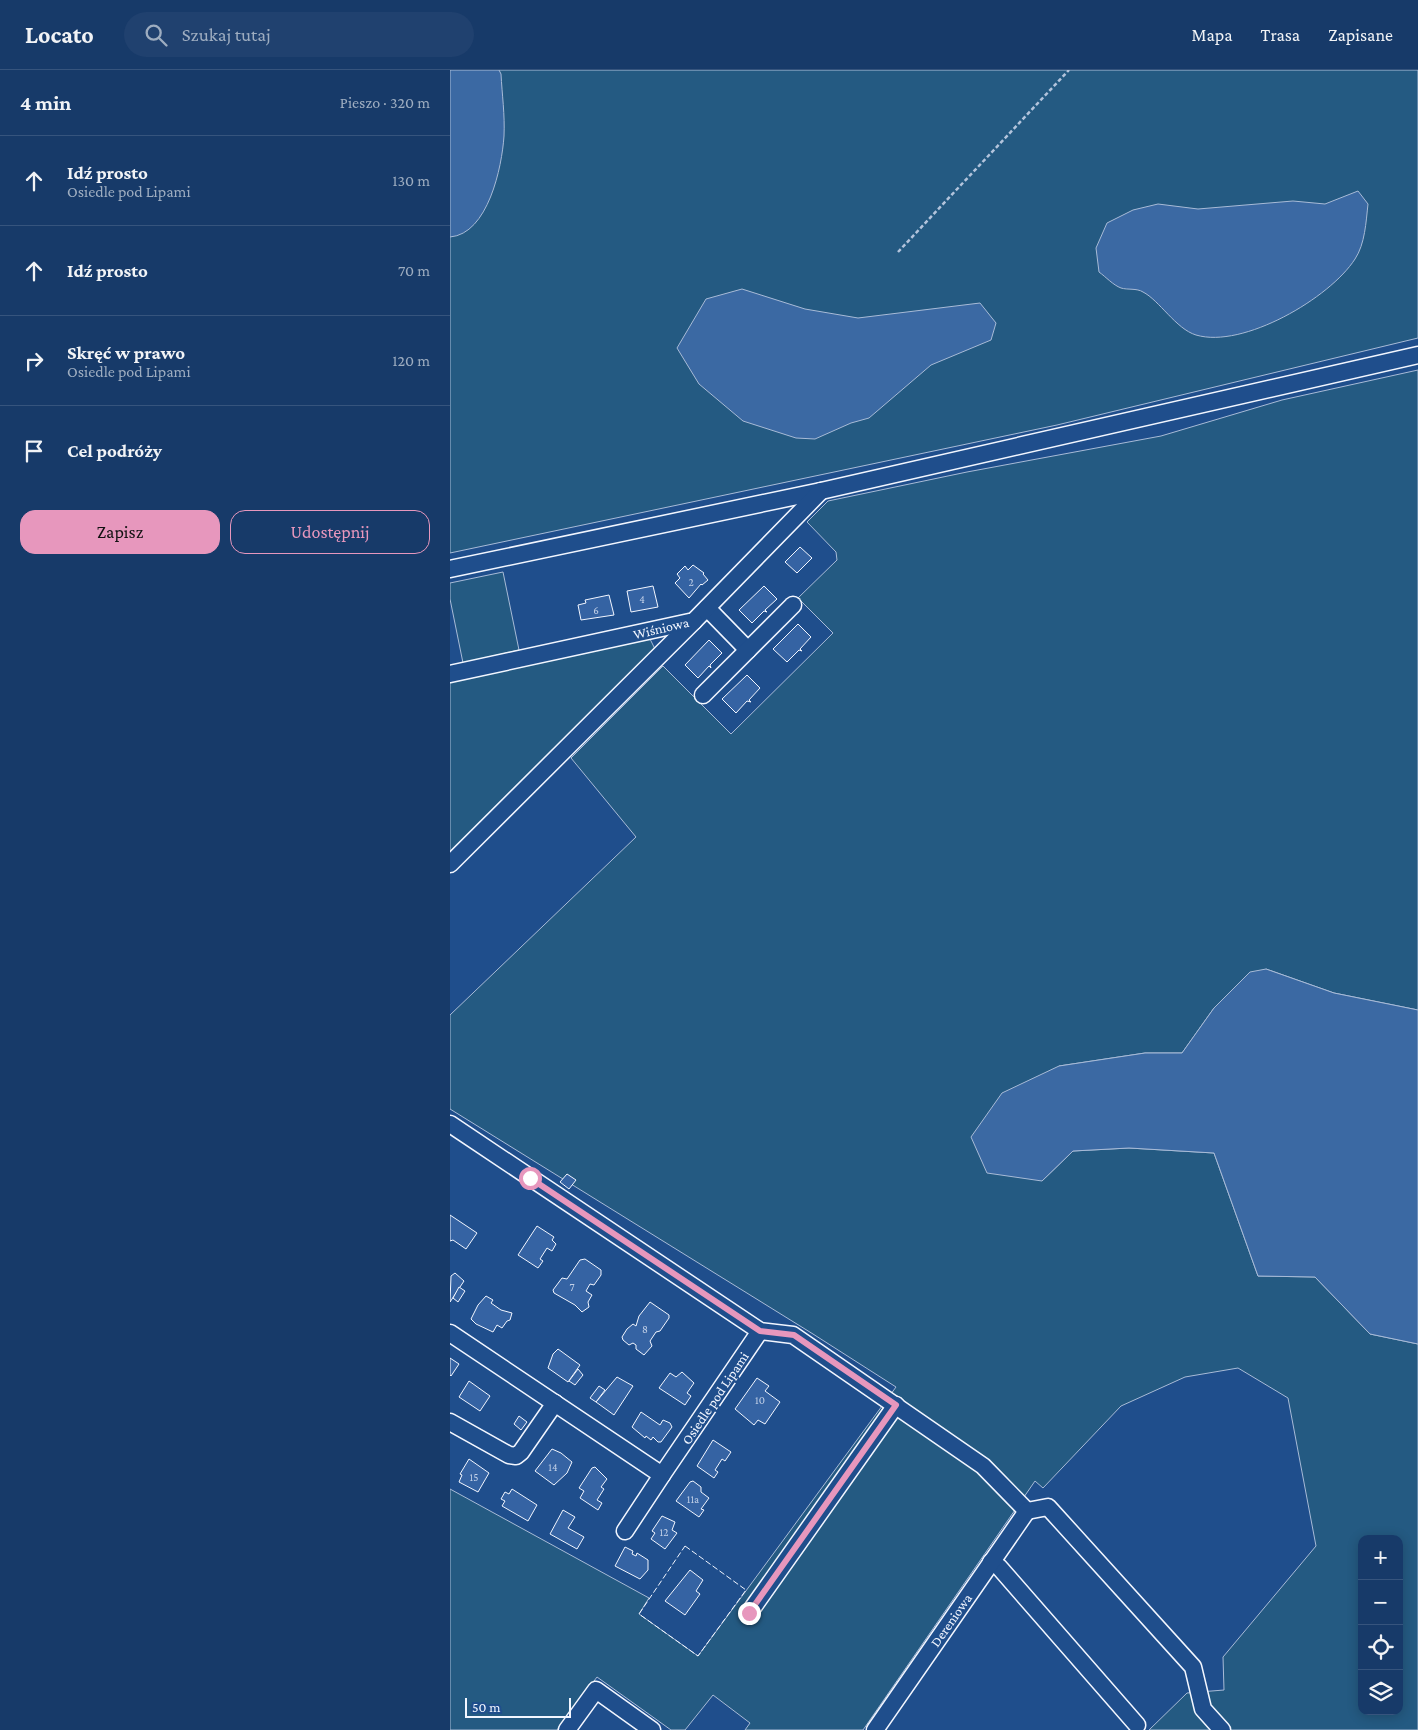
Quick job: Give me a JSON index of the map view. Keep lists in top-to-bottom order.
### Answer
{
  "streets": {
    "street": ["Wiśniowa", "Osiedle pod Lipami", "Dereniowa"]
  },
  "house_numbers": [
    "2",
    "4",
    "6",
    "7",
    "8",
    "10",
    "14",
    "15",
    "11a",
    "12"
  ],
  "scale_bar": "50 m",
  "page": {
    "header": "Locato",
    "search": "Szukaj tutaj",
    "nav": ["Mapa", "Trasa", "Zapisane"],
    "heading": ["4 min", "Pieszo · 320 m"],
    "list": [
      ["Idź prosto", "Osiedle pod Lipami", "130 m"],
      ["Idź prosto", "70 m"],
      ["Skręć w prawo", "Osiedle pod Lipami", "120 m"],
      "Cel podróży"
    ],
    "buttons": ["Zapisz", "Udostępnij"],
    "map_buttons": ["+", "−"],
    "scale": "50 m"
  }
}
